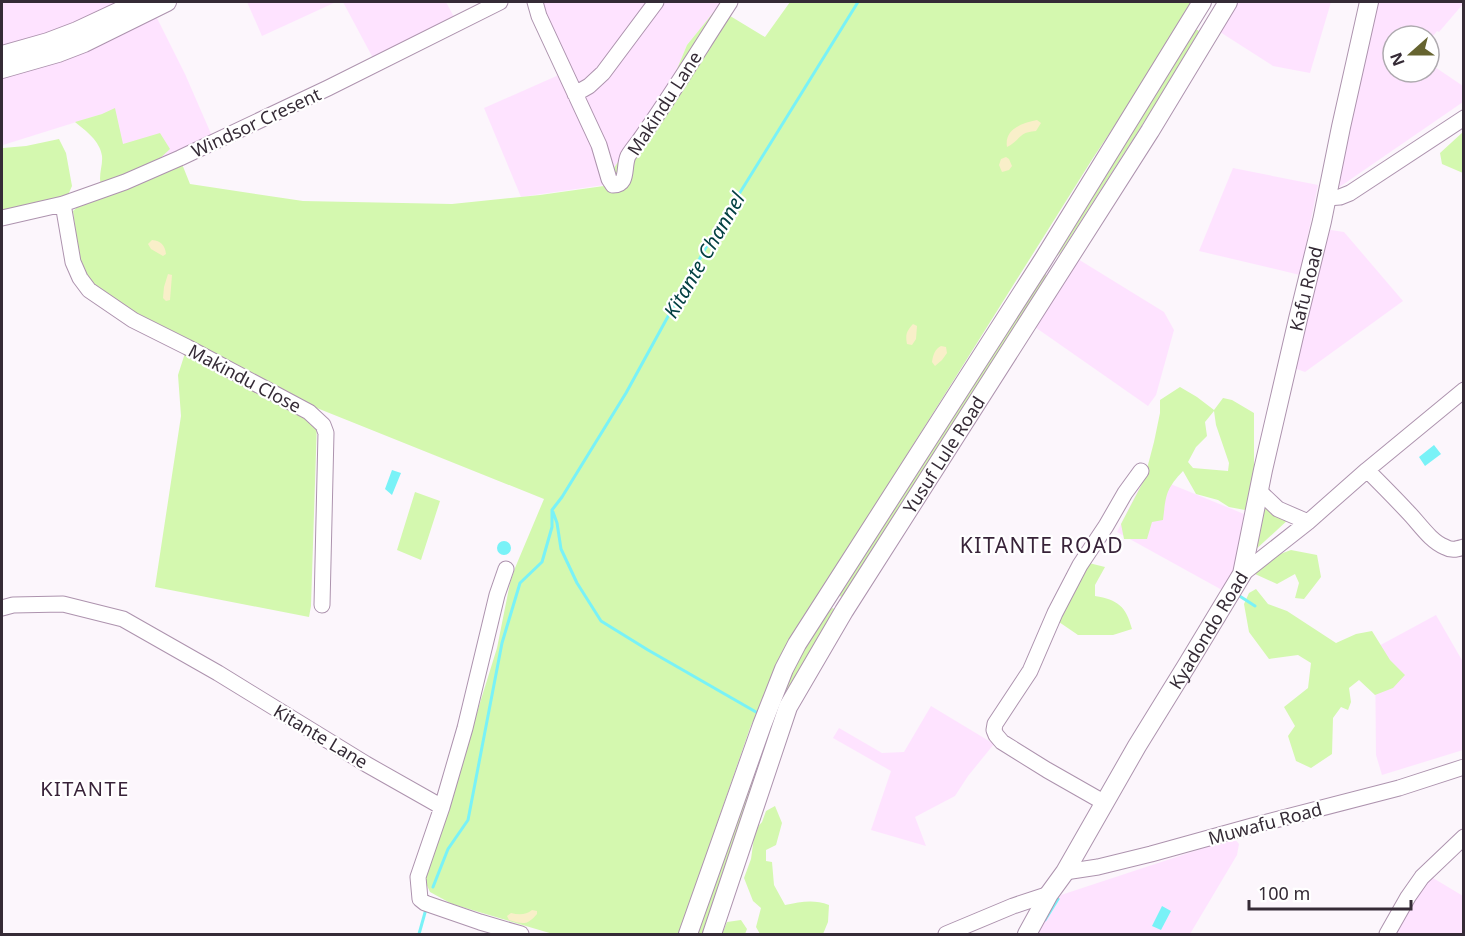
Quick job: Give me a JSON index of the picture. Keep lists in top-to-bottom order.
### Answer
{
  "streets": {
    "main road": ["Kafu Road", "Yusuf Lule Road", "Kyadondo Road"],
    "street": [
      "Makindu Lane",
      "Windsor Cresent",
      "Makindu Close",
      "Kitante Lane",
      "Muwafu Road"
    ]
  },
  "crossings": [
    ["Windsor Cresent", "Makindu Close"],
    ["Kafu Road", "Kyadondo Road"],
    ["Kyadondo Road", "Muwafu Road"]
  ],
  "districts": ["KITANTE ROAD", "KITANTE"],
  "water": ["Kitante Channel"],
  "scale_bar": "100 m",
  "north": "left"
}
